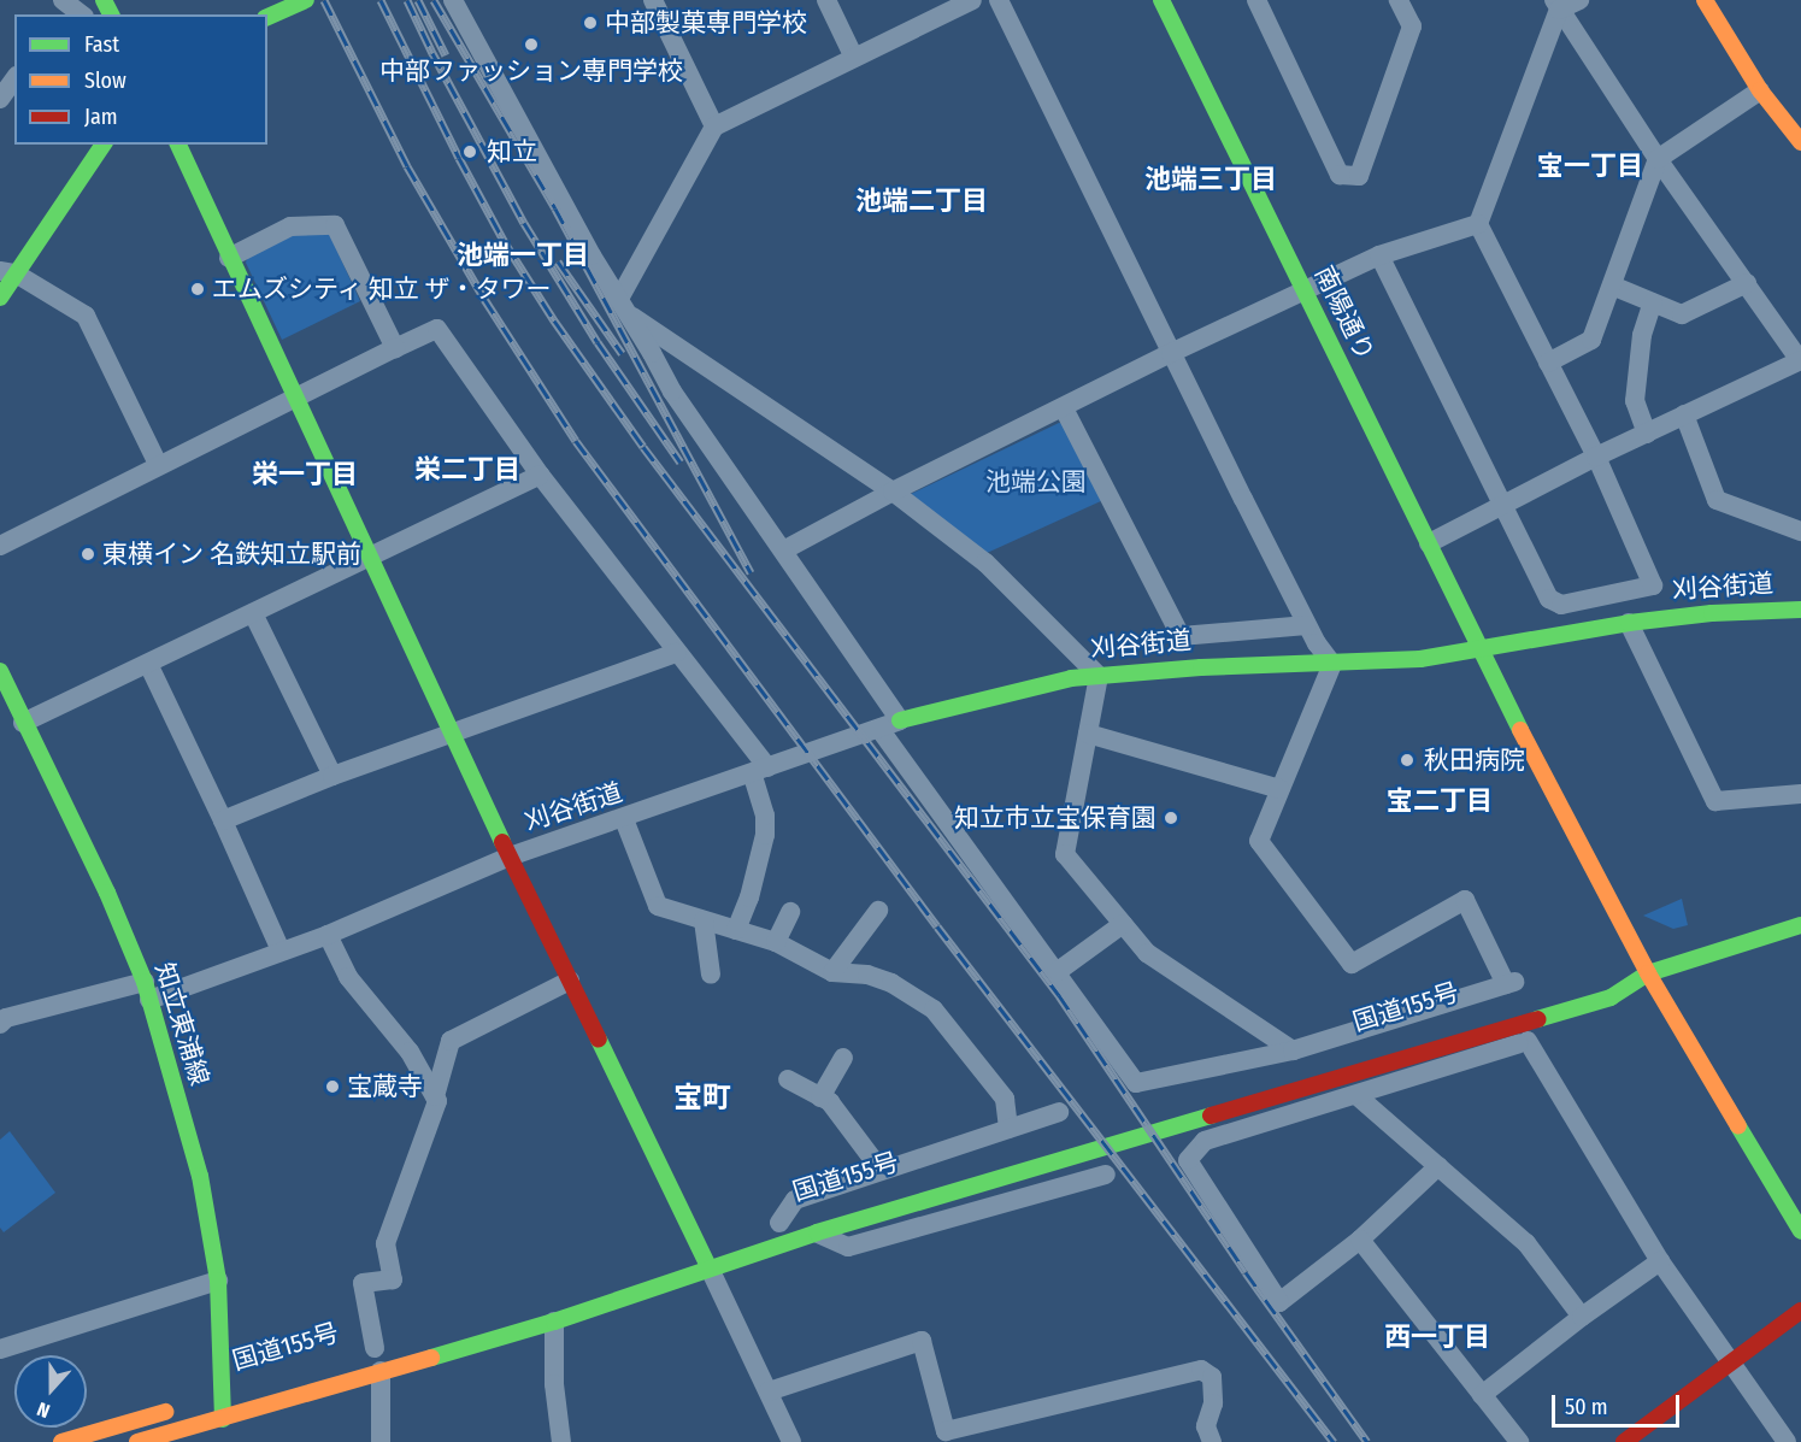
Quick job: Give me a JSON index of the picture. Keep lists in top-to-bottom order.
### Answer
{
  "streets": {
    "main road": [
      "南陽通り",
      "刈谷街道",
      "国道155号",
      "知立東浦線"
    ]
  },
  "crossings": [
    ["南陽通り", "刈谷街道"],
    ["南陽通り", "国道155号"],
    ["刈谷街道", "知立東浦線"],
    ["国道155号", "知立東浦線"]
  ],
  "districts": [
    "宝一丁目",
    "池端三丁目",
    "池端二丁目",
    "池端一丁目",
    "栄二丁目",
    "栄一丁目",
    "宝二丁目",
    "宝町",
    "西一丁目"
  ],
  "parks": ["池端公園"],
  "places": [
    "中部製菓専門学校",
    "中部ファッション専門学校",
    "知立",
    "エムズシティ 知立 ザ・タワー",
    "東横イン 名鉄知立駅前",
    "秋田病院",
    "知立市立宝保育園",
    "宝蔵寺"
  ],
  "legend": ["Fast", "Slow", "Jam"],
  "scale_bar": "50 m",
  "north": "bottom"
}
